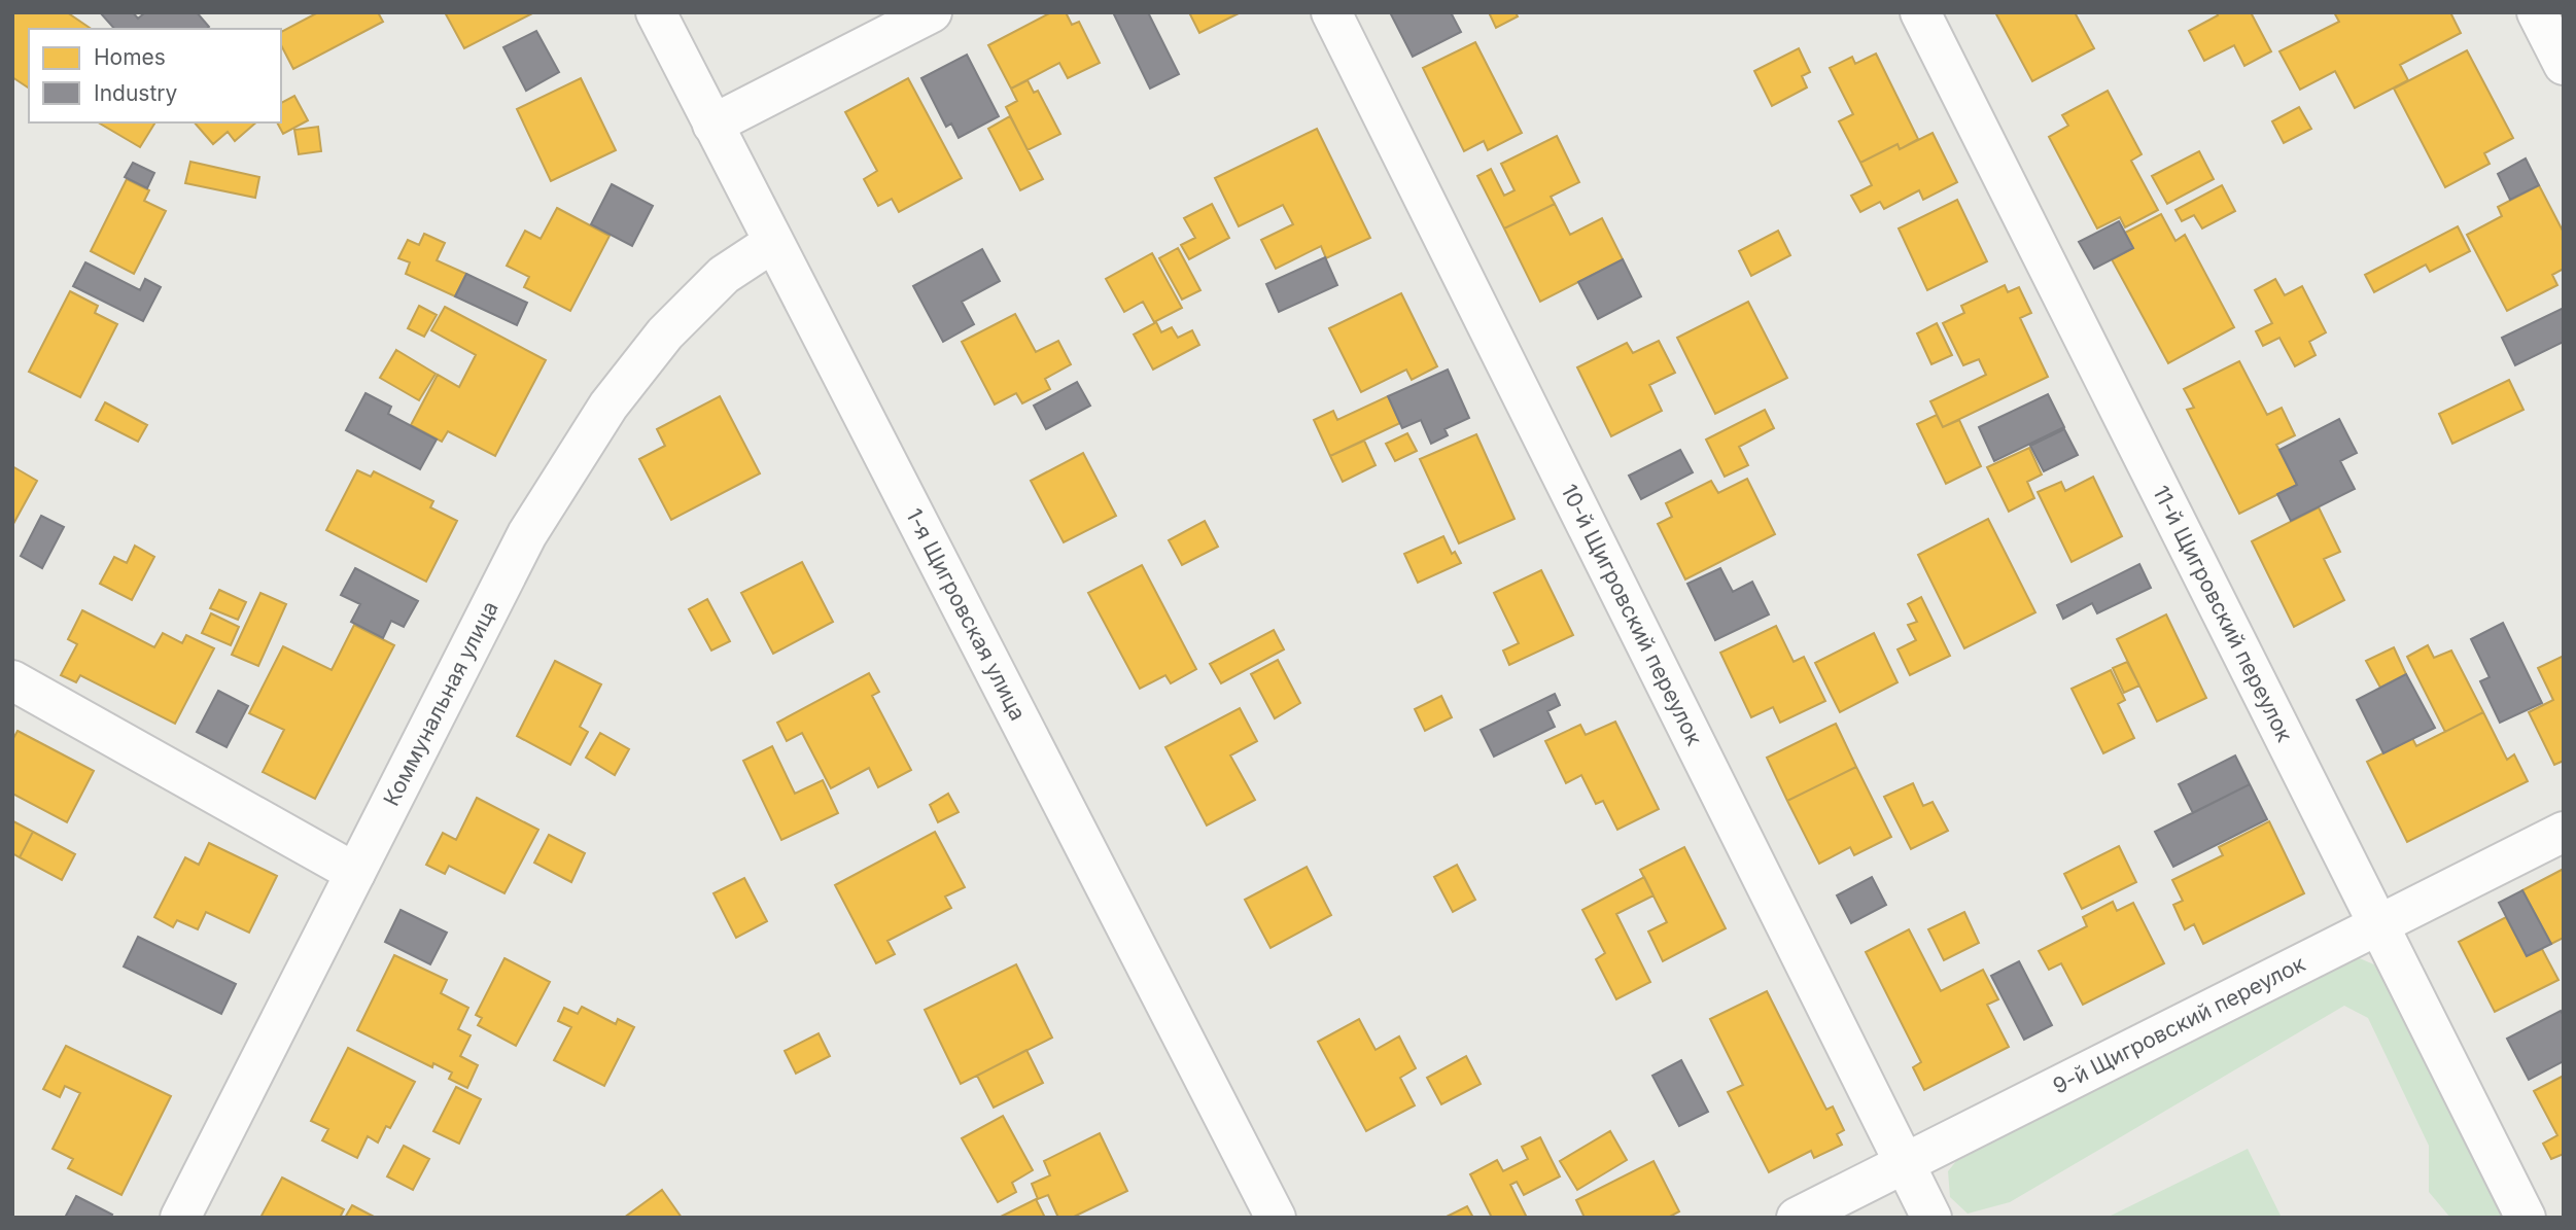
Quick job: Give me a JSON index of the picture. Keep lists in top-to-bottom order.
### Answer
{
  "streets": {
    "street": [
      "11-й Щигровский переулок",
      "1-я Щигровская улица",
      "10-й Щигровский переулок",
      "Коммунальная улица",
      "9-й Щигровский переулок"
    ]
  },
  "crossings": [
    ["11-й Щигровский переулок", "9-й Щигровский переулок"],
    ["1-я Щигровская улица", "Коммунальная улица"],
    ["10-й Щигровский переулок", "9-й Щигровский переулок"]
  ],
  "legend": ["Homes", "Industry"]
}
